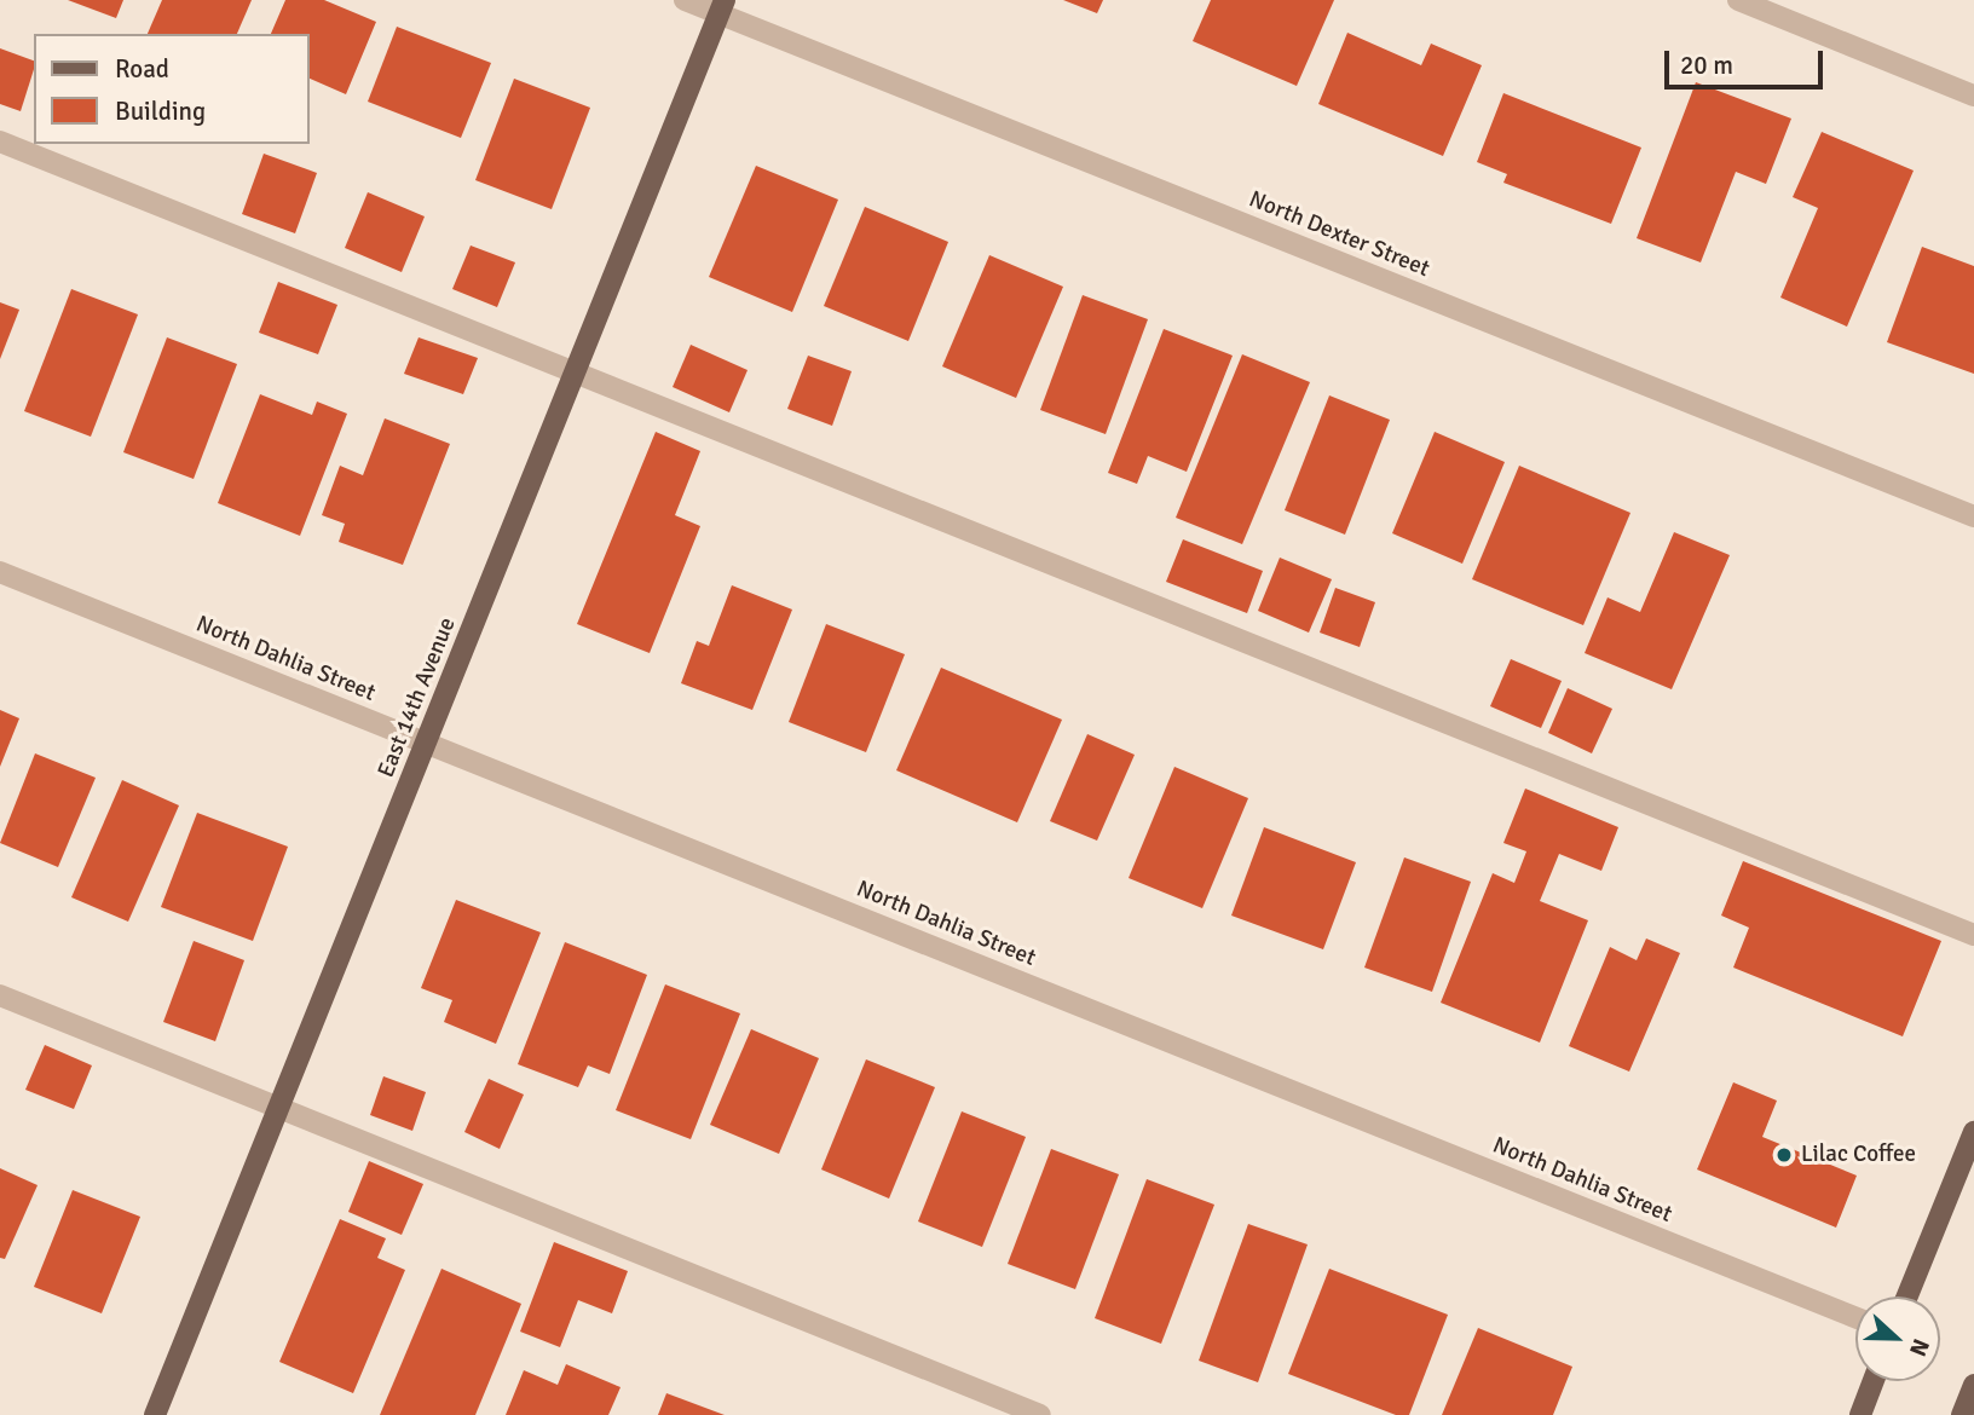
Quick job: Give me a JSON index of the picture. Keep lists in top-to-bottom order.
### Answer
{
  "streets": {
    "main road": ["East 14th Avenue"],
    "street": ["North Dexter Street", "North Dahlia Street"]
  },
  "crossings": [
    ["North Dexter Street", "East 14th Avenue"],
    ["North Dahlia Street", "East 14th Avenue"]
  ],
  "places": ["Lilac Coffee"],
  "legend": ["Road", "Building"],
  "scale_bar": "20 m",
  "north": "right"
}
